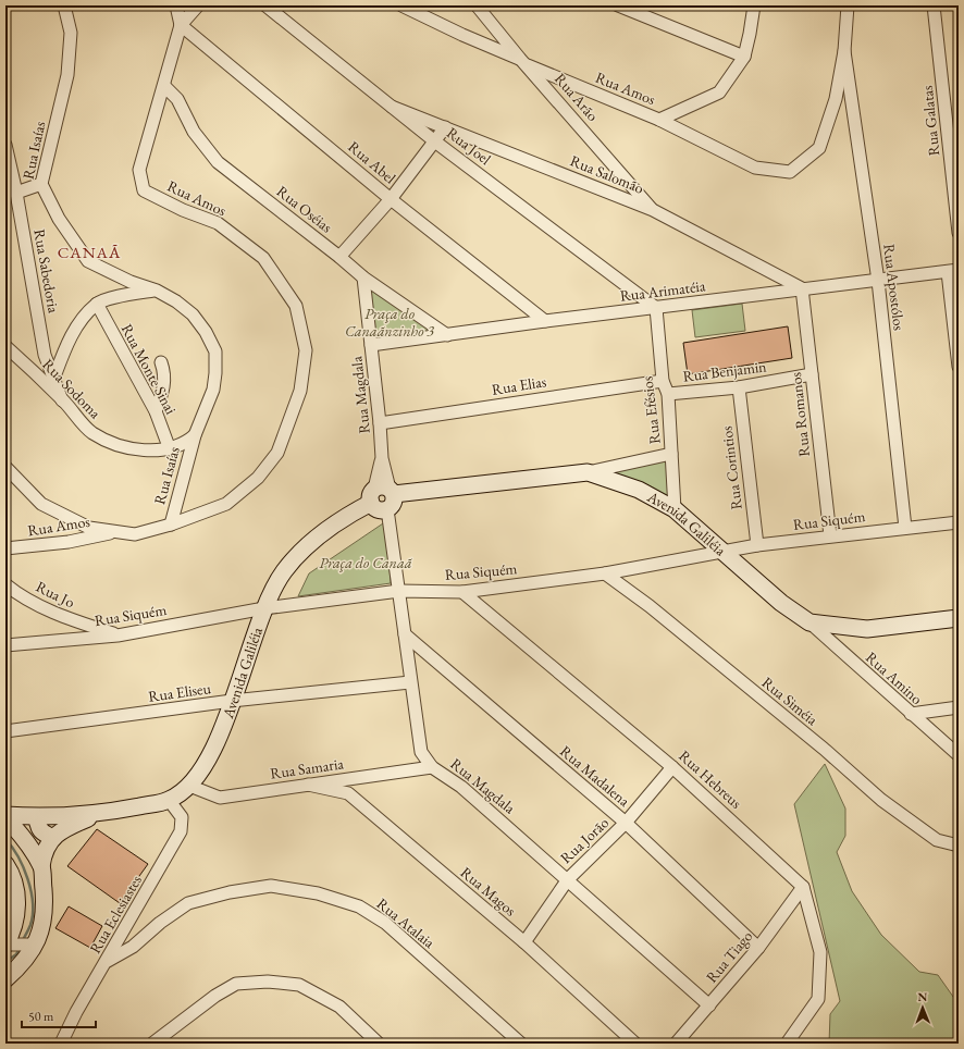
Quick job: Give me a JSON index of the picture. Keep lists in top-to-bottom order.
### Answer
{
  "streets": {
    "main road": ["Avenida Galiléia"],
    "street": [
      "Rua Amos",
      "Rua Arão",
      "Rua Galatas",
      "Rua Joel",
      "Rua Isaías",
      "Rua Abel",
      "Rua Salomão",
      "Rua Oséias",
      "Rua Sabedoria",
      "Rua Apostólos",
      "Rua Arimatéia",
      "Rua Monte Sinai",
      "Rua Benjamin",
      "Rua Elias",
      "Rua Sodoma",
      "Rua Magdala",
      "Rua Efésios",
      "Rua Romanos",
      "Rua Corintios",
      "Rua Siquém",
      "Rua Jo",
      "Rua Amino",
      "Rua Eliseu",
      "Rua Siméia",
      "Rua Samaria",
      "Rua Madalena",
      "Rua Hebreus",
      "Rua Jorão",
      "Rua Magos",
      "Rua Eclesiastes",
      "Rua Atalaia",
      "Rua Tiago"
    ]
  },
  "crossings": [
    ["Rua Amos", "Rua Arão"],
    ["Rua Amos", "Rua Isaías"],
    ["Rua Amos", "Rua Abel"],
    ["Rua Amos", "Rua Oséias"],
    ["Rua Arão", "Rua Salomão"],
    ["Rua Joel", "Rua Salomão"],
    ["Rua Joel", "Rua Arimatéia"],
    ["Rua Joel", "Rua Efésios"],
    ["Rua Isaías", "Rua Sodoma"],
    ["Rua Abel", "Rua Arimatéia"],
    ["Rua Salomão", "Rua Arimatéia"],
    ["Rua Salomão", "Rua Romanos"],
    ["Rua Oséias", "Rua Arimatéia"],
    ["Rua Oséias", "Rua Magdala"],
    ["Rua Sabedoria", "Rua Sodoma"],
    ["Rua Apostólos", "Rua Arimatéia"],
    ["Rua Apostólos", "Rua Siquém"],
    ["Rua Arimatéia", "Rua Magdala"],
    ["Rua Arimatéia", "Rua Efésios"],
    ["Rua Arimatéia", "Rua Romanos"],
    ["Rua Monte Sinai", "Rua Sodoma"],
    ["Rua Benjamin", "Rua Efésios"],
    ["Rua Benjamin", "Rua Romanos"],
    ["Rua Benjamin", "Rua Corintios"],
    ["Rua Elias", "Rua Magdala"],
    ["Rua Elias", "Rua Efésios"],
    ["Rua Magdala", "Rua Siquém"],
    ["Rua Magdala", "Avenida Galiléia"],
    ["Rua Magdala", "Rua Eliseu"],
    ["Rua Magdala", "Rua Samaria"],
    ["Rua Magdala", "Rua Madalena"],
    ["Rua Magdala", "Rua Jorão"],
    ["Rua Magdala", "Rua Tiago"],
    ["Rua Efésios", "Avenida Galiléia"],
    ["Rua Romanos", "Rua Siquém"],
    ["Rua Corintios", "Rua Siquém"],
    ["Rua Siquém", "Avenida Galiléia"],
    ["Rua Siquém", "Rua Jo"],
    ["Rua Siquém", "Rua Siméia"],
    ["Rua Siquém", "Rua Hebreus"],
    ["Avenida Galiléia", "Rua Amino"],
    ["Avenida Galiléia", "Rua Eliseu"],
    ["Avenida Galiléia", "Rua Samaria"],
    ["Avenida Galiléia", "Rua Eclesiastes"],
    ["Rua Samaria", "Rua Magos"],
    ["Rua Madalena", "Rua Jorão"],
    ["Rua Madalena", "Rua Tiago"],
    ["Rua Hebreus", "Rua Jorão"],
    ["Rua Hebreus", "Rua Tiago"],
    ["Rua Jorão", "Rua Magos"],
    ["Rua Eclesiastes", "Rua Atalaia"]
  ],
  "districts": ["CANAÃ"],
  "parks": ["Praça do Canaãnzinho 3", "Praça do Canaã"],
  "scale_bar": "50 m",
  "north": "top"
}
